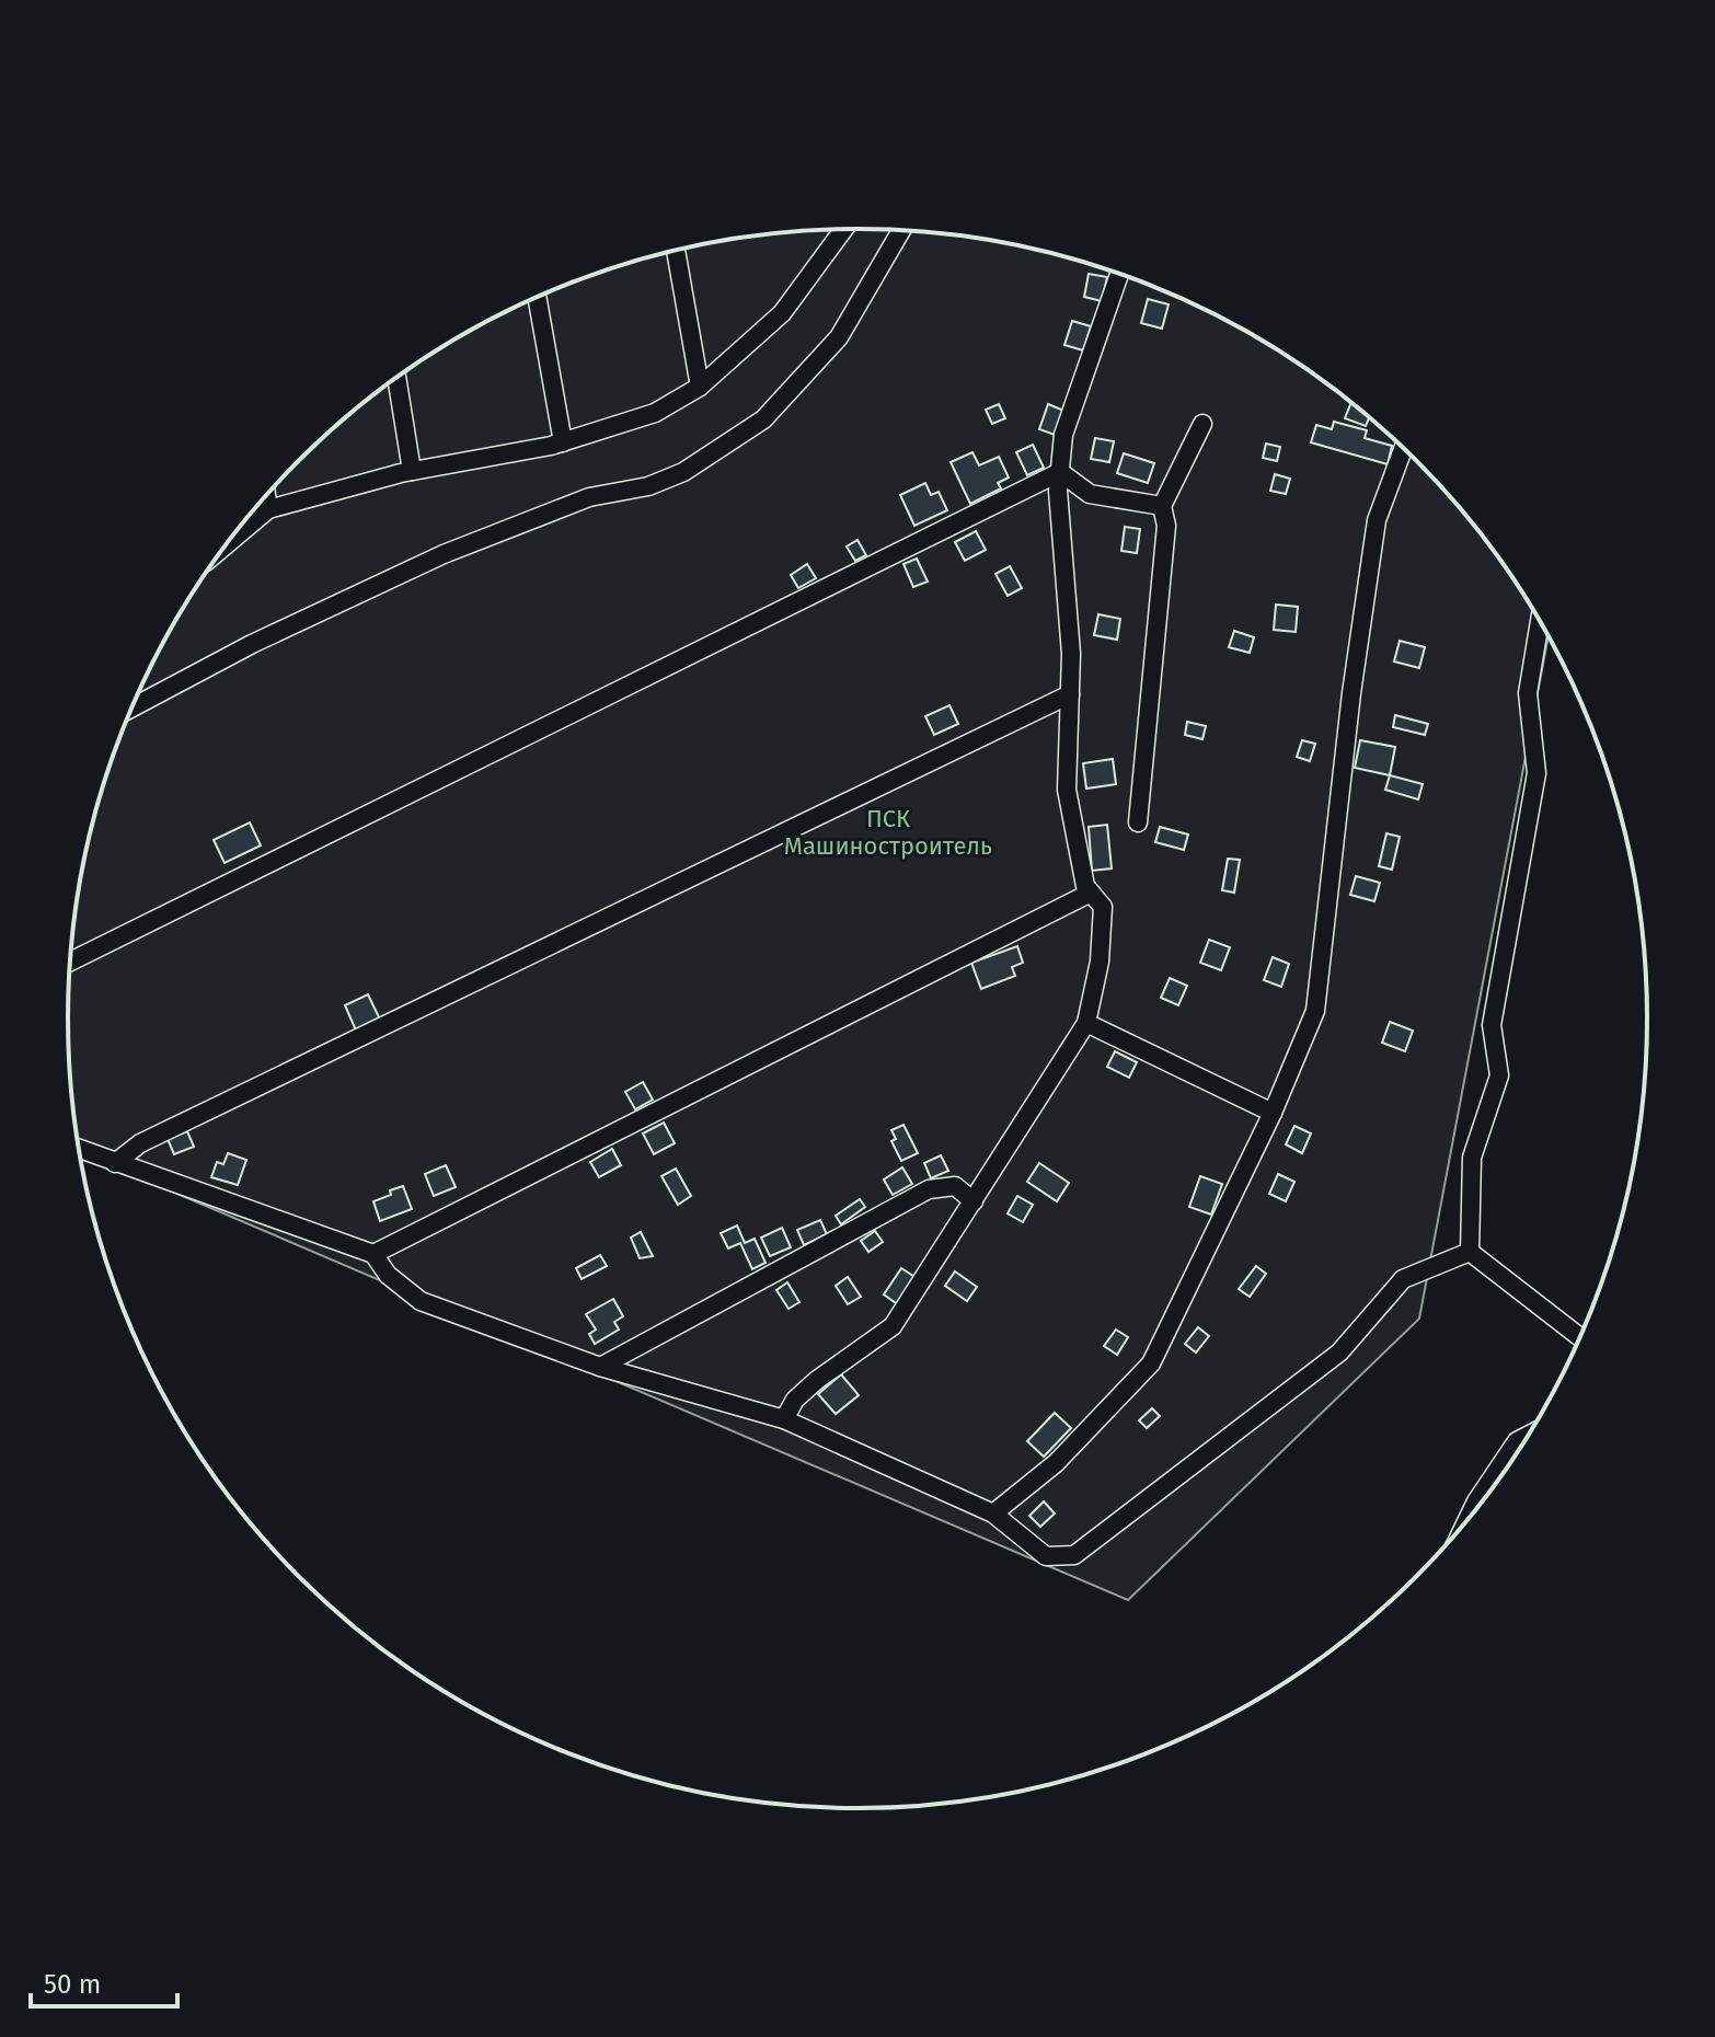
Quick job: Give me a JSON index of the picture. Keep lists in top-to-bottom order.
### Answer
{
  "parks": ["ПСК Машиностроитель"],
  "scale_bar": "50 m"
}
